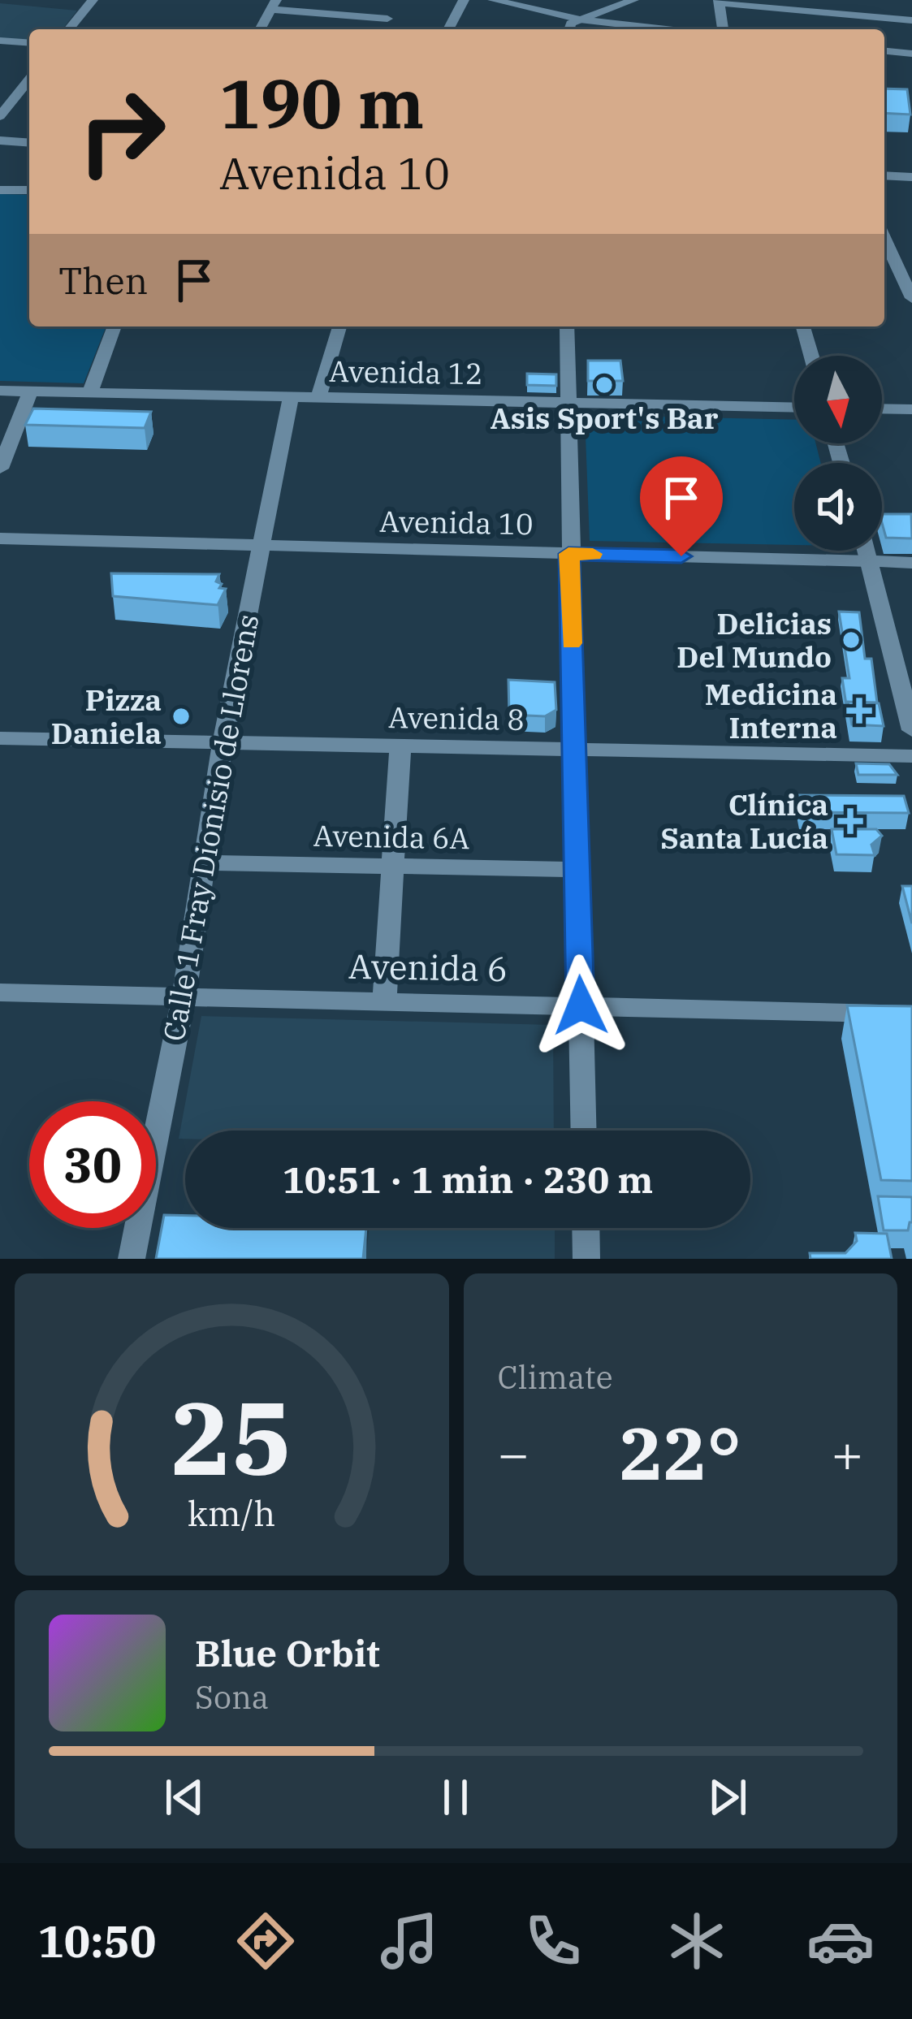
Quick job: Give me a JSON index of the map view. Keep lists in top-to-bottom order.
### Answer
{
  "streets": {
    "street": [
      "Avenida 12",
      "Avenida 10",
      "Avenida 8",
      "Calle 1 Fray Dionisio de Llorens",
      "Avenida 6A",
      "Avenida 6"
    ]
  },
  "crossings": [
    ["Avenida 12", "Calle 1 Fray Dionisio de Llorens"],
    ["Avenida 10", "Calle 1 Fray Dionisio de Llorens"],
    ["Avenida 8", "Calle 1 Fray Dionisio de Llorens"],
    ["Calle 1 Fray Dionisio de Llorens", "Avenida 6A"],
    ["Calle 1 Fray Dionisio de Llorens", "Avenida 6"]
  ],
  "places": {
    "other": ["Asis Sport's Bar", "Delicias Del Mundo", "Pizza Daniela"],
    "health": ["Medicina Interna", "Clínica Santa Lucía"]
  },
  "north": "bottom",
  "page": {
    "turn": ["190 m", "Avenida 10"],
    "then": "Then",
    "limit": "30",
    "trip": "10:51 · 1 min · 230 m",
    "tile": "Climate",
    "heat": ["−", "22°", "+"],
    "song": ["Blue Orbit", "Sona"],
    "tabs": "10:50",
    "gauge": ["25", "km/h"]
  }
}
